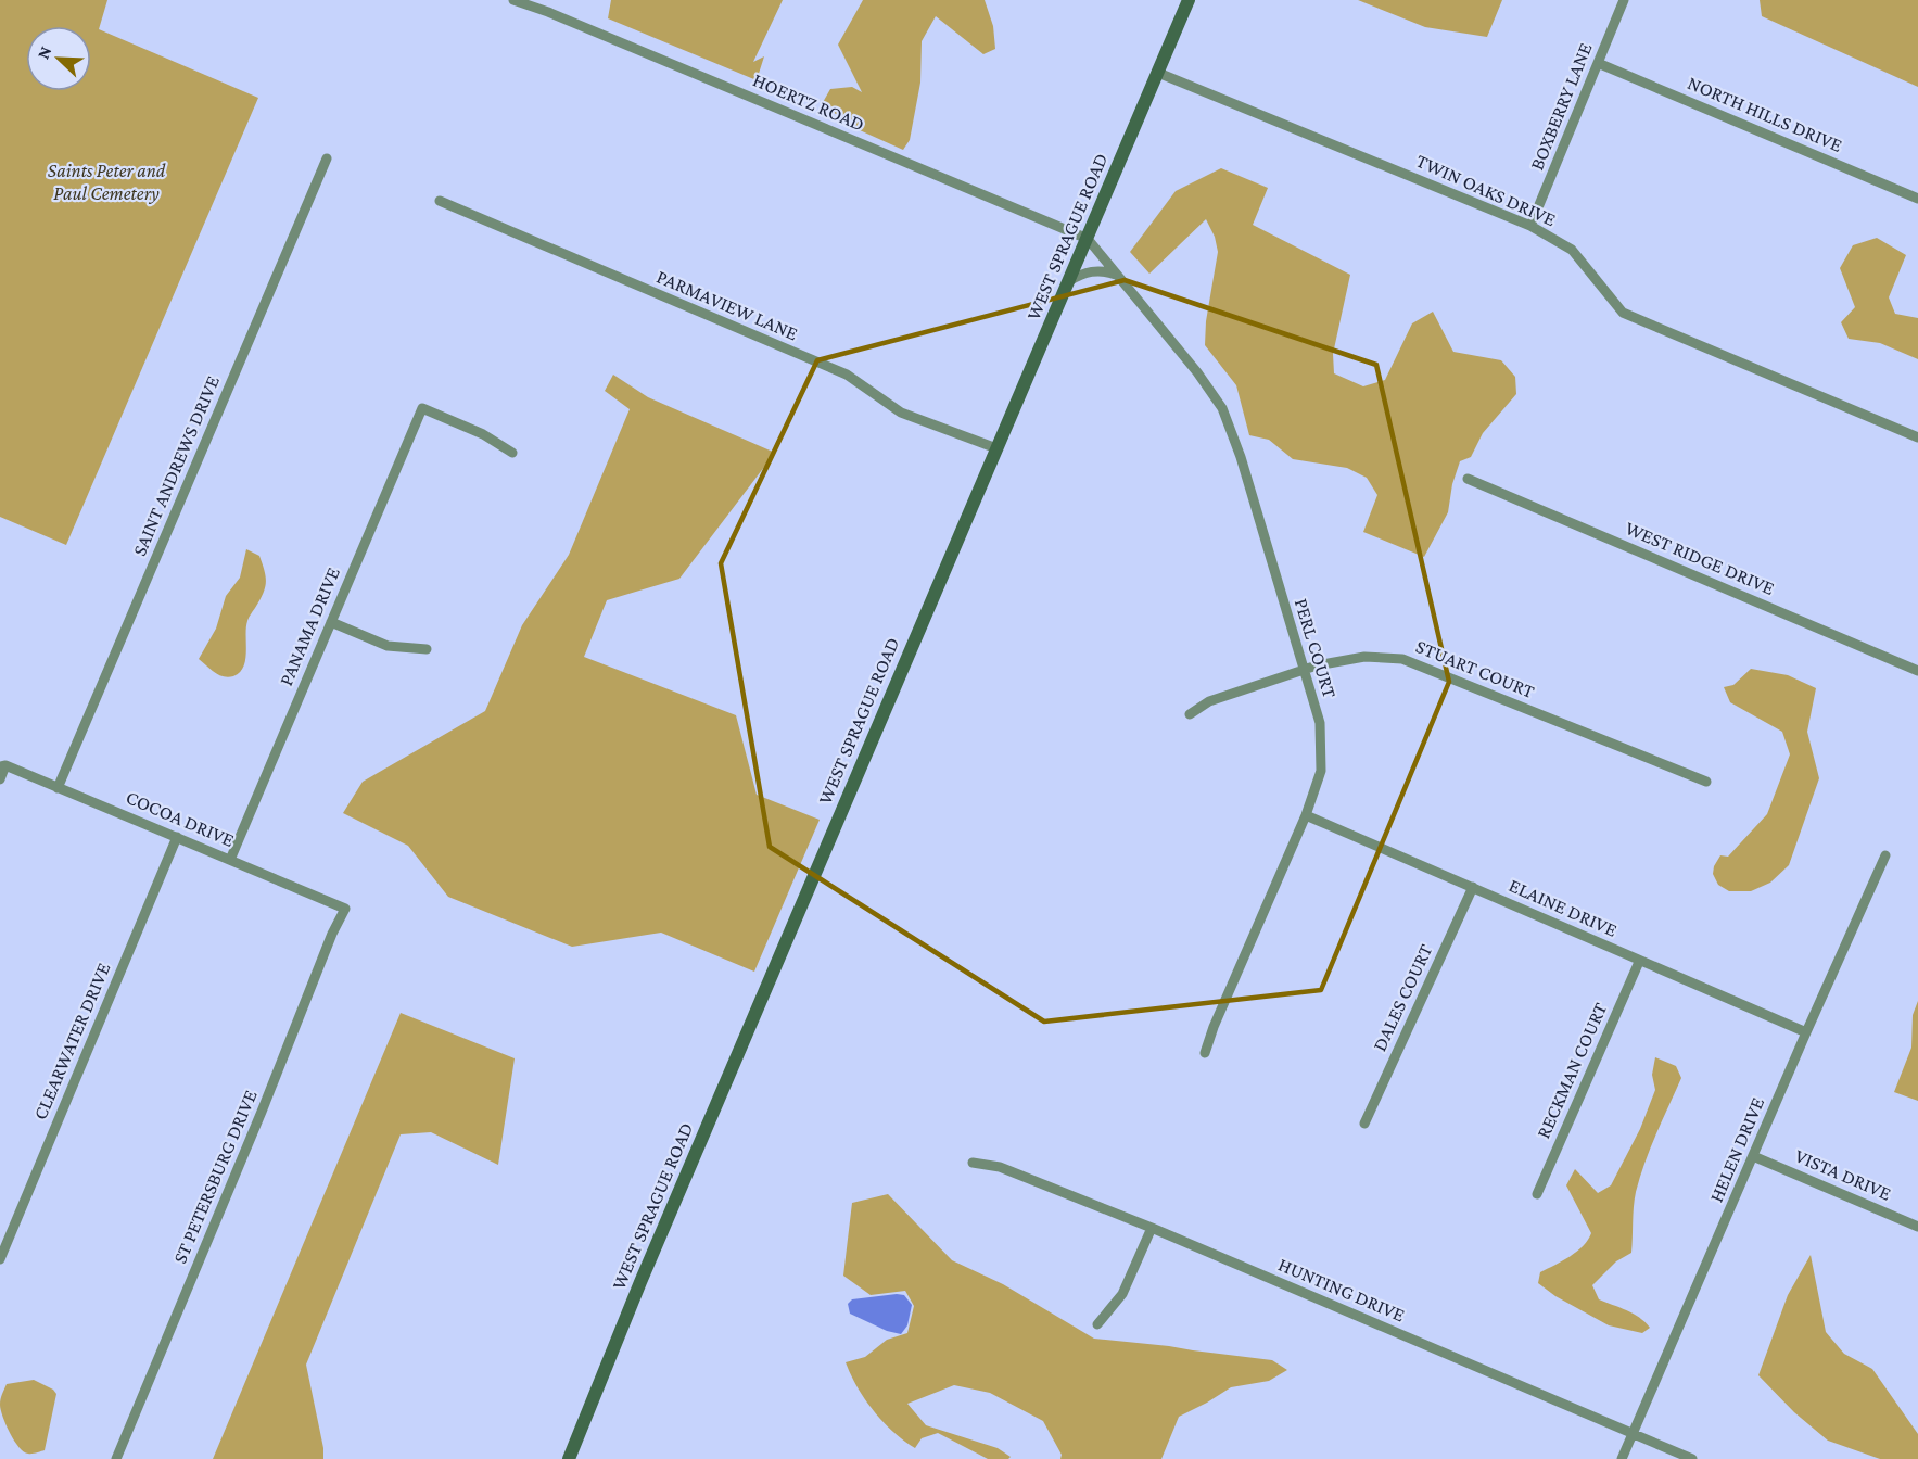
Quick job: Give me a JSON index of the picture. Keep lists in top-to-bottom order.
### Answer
{
  "streets": {
    "street": [
      "HOERTZ ROAD",
      "BOXBERRY LANE",
      "NORTH HILLS DRIVE",
      "TWIN OAKS DRIVE",
      "WEST SPRAGUE ROAD",
      "PARMAVIEW LANE",
      "SAINT ANDREWS DRIVE",
      "WEST RIDGE DRIVE",
      "PANAMA DRIVE",
      "PERL COURT",
      "STUART COURT",
      "COCOA DRIVE",
      "ELAINE DRIVE",
      "DALES COURT",
      "CLEARWATER DRIVE",
      "RECKMAN COURT",
      "HELEN DRIVE",
      "VISTA DRIVE",
      "ST PETERSBURG DRIVE",
      "HUNTING DRIVE"
    ]
  },
  "crossings": [
    ["HOERTZ ROAD", "WEST SPRAGUE ROAD"],
    ["HOERTZ ROAD", "PERL COURT"],
    ["BOXBERRY LANE", "NORTH HILLS DRIVE"],
    ["BOXBERRY LANE", "TWIN OAKS DRIVE"],
    ["TWIN OAKS DRIVE", "WEST SPRAGUE ROAD"],
    ["WEST SPRAGUE ROAD", "PARMAVIEW LANE"],
    ["WEST SPRAGUE ROAD", "PERL COURT"],
    ["SAINT ANDREWS DRIVE", "COCOA DRIVE"],
    ["PANAMA DRIVE", "COCOA DRIVE"],
    ["PERL COURT", "STUART COURT"],
    ["PERL COURT", "ELAINE DRIVE"],
    ["COCOA DRIVE", "CLEARWATER DRIVE"],
    ["COCOA DRIVE", "ST PETERSBURG DRIVE"],
    ["ELAINE DRIVE", "DALES COURT"],
    ["ELAINE DRIVE", "RECKMAN COURT"],
    ["ELAINE DRIVE", "HELEN DRIVE"],
    ["HELEN DRIVE", "VISTA DRIVE"],
    ["HELEN DRIVE", "HUNTING DRIVE"]
  ],
  "parks": ["Saints Peter and Paul Cemetery"],
  "north": "top left"
}
